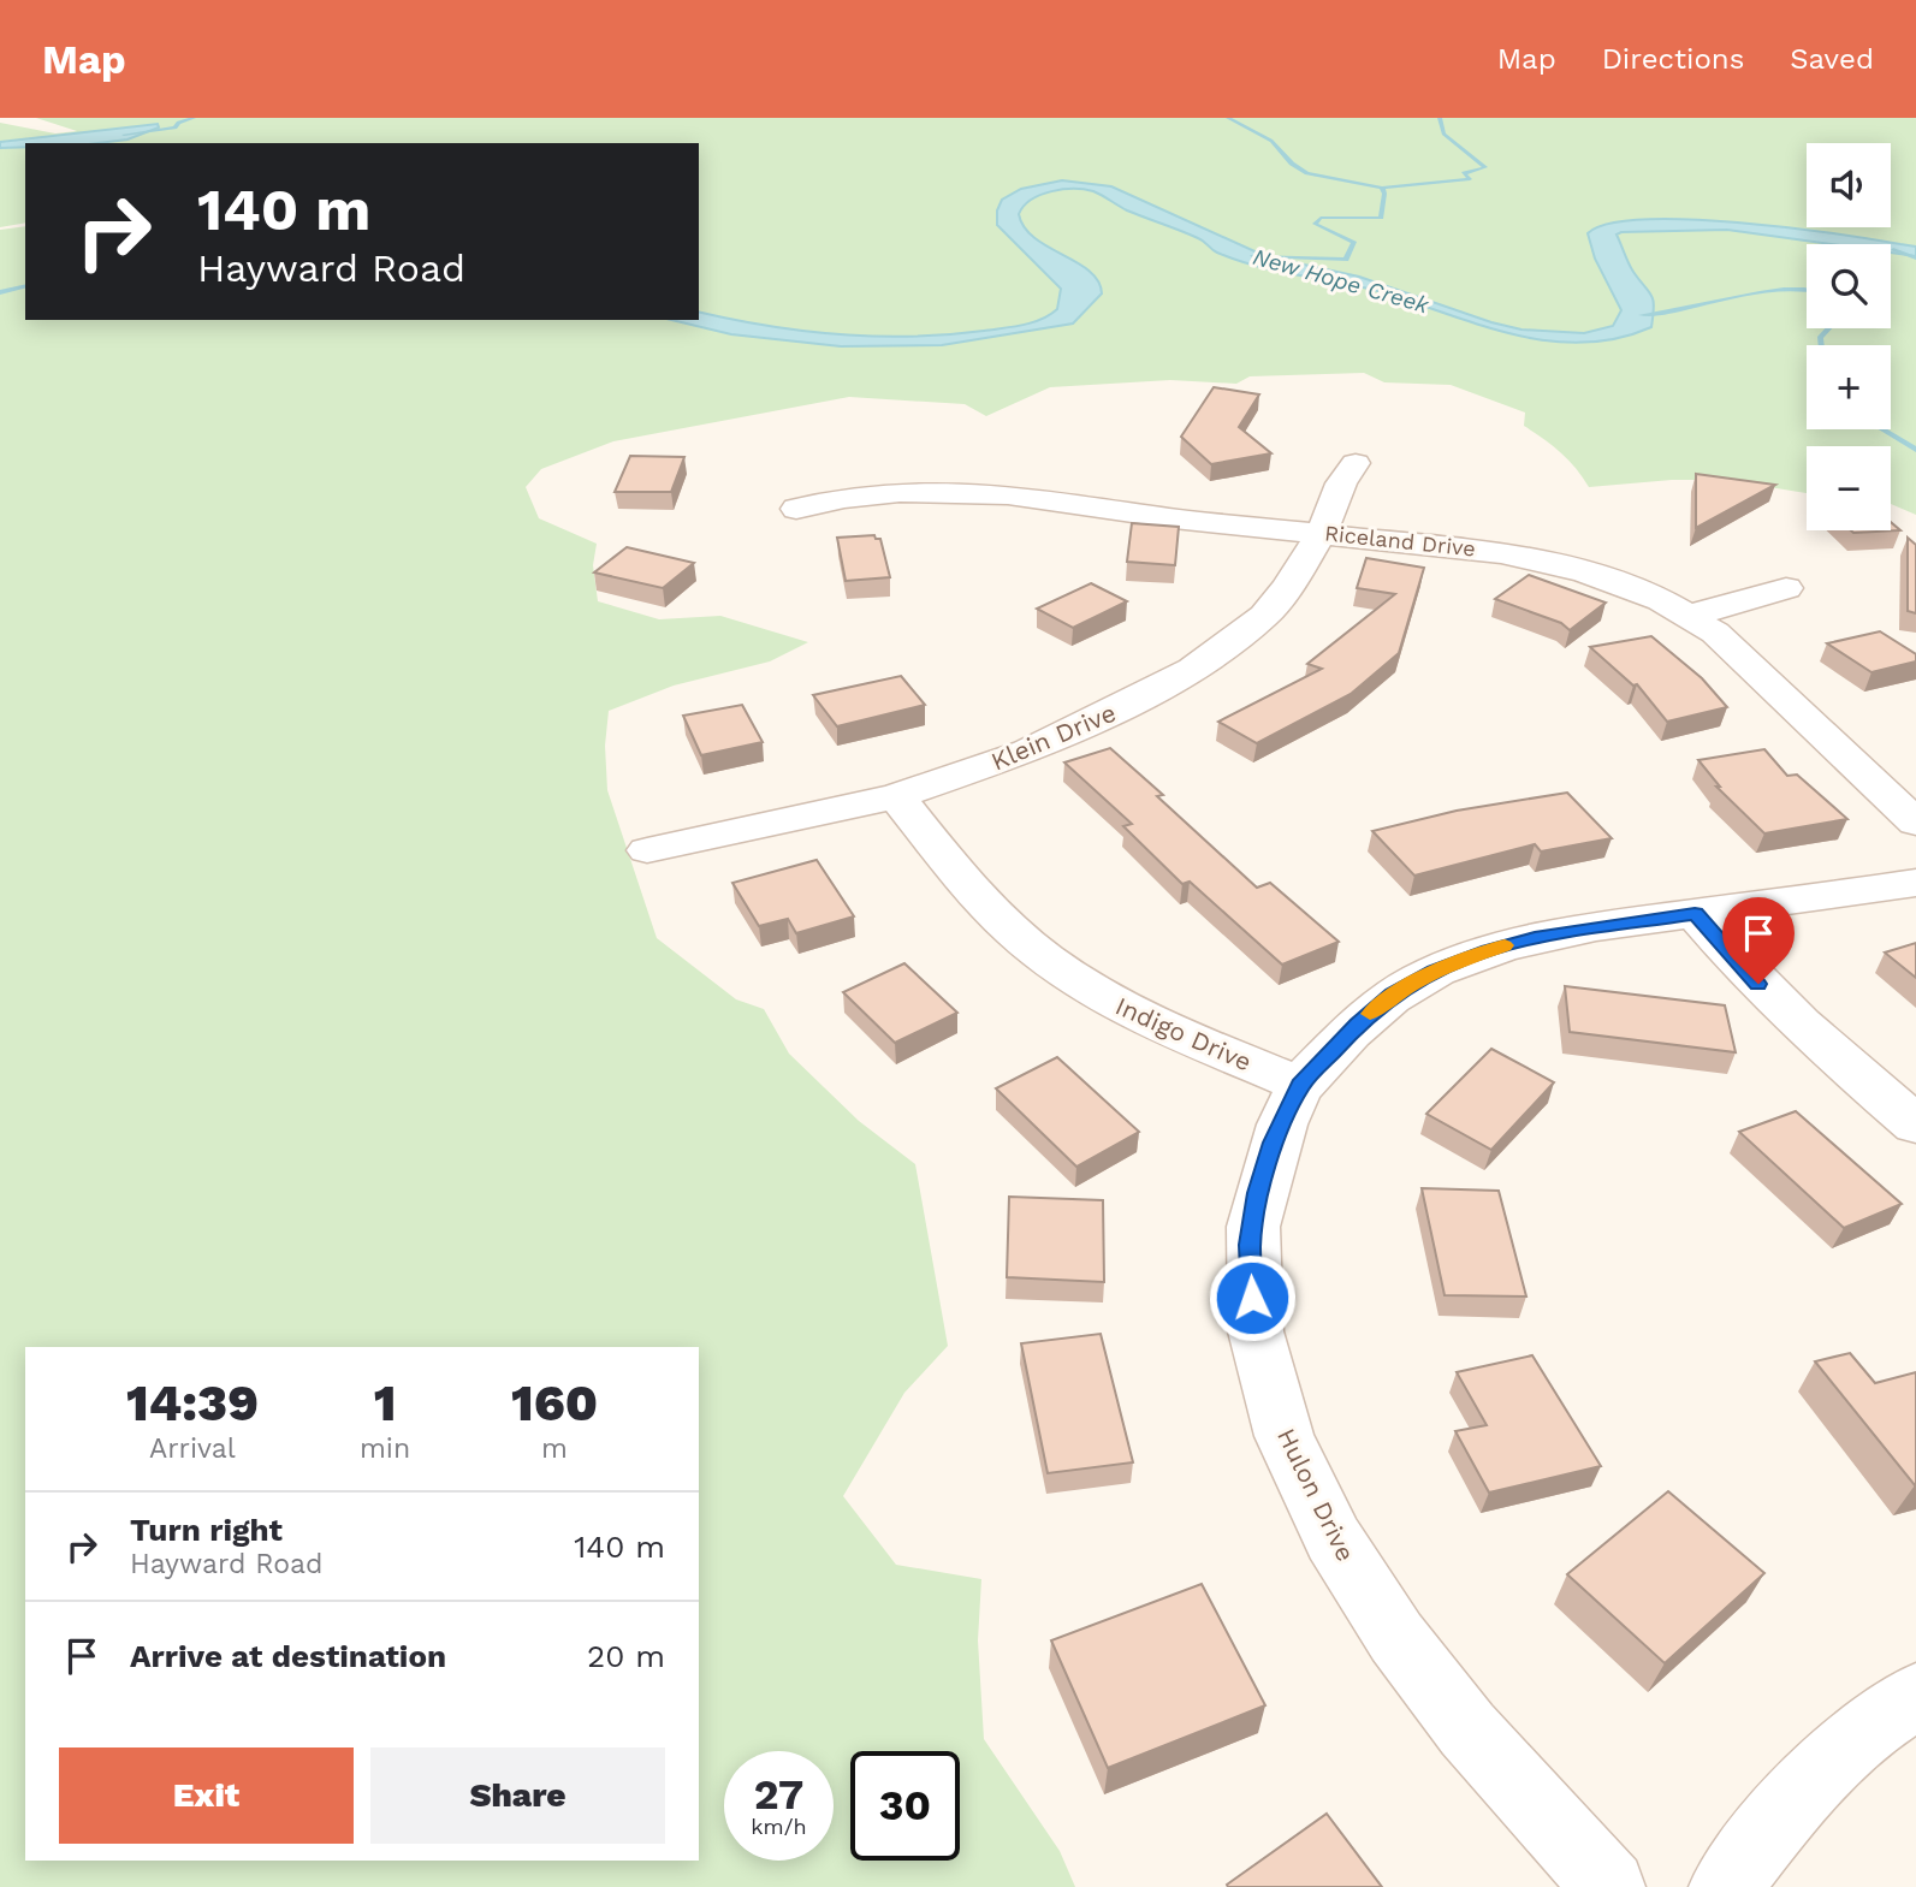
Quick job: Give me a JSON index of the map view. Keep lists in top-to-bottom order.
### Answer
{
  "streets": {
    "street": [
      "Riceland Drive",
      "Klein Drive",
      "Indigo Drive",
      "Hulon Drive"
    ]
  },
  "crossings": [
    ["Riceland Drive", "Klein Drive"],
    ["Klein Drive", "Indigo Drive"],
    ["Indigo Drive", "Hulon Drive"]
  ],
  "water": ["New Hope Creek"],
  "page": {
    "header": "Map",
    "nav": ["Map", "Directions", "Saved"],
    "map_buttons": ["+", "−"],
    "turn": ["140 m", "Hayward Road"],
    "eta": [
      "14:39",
      "Arrival",
      "1",
      "min",
      "160",
      "m"
    ],
    "list": [
      {
        "name": "Turn right",
        "note": "Hayward Road",
        "value": "140 m"
      },
      {
        "name": "Arrive at destination",
        "value": "20 m"
      }
    ],
    "buttons": ["Exit", "Share"],
    "speed": "27 km/h",
    "limit": "30"
  }
}
